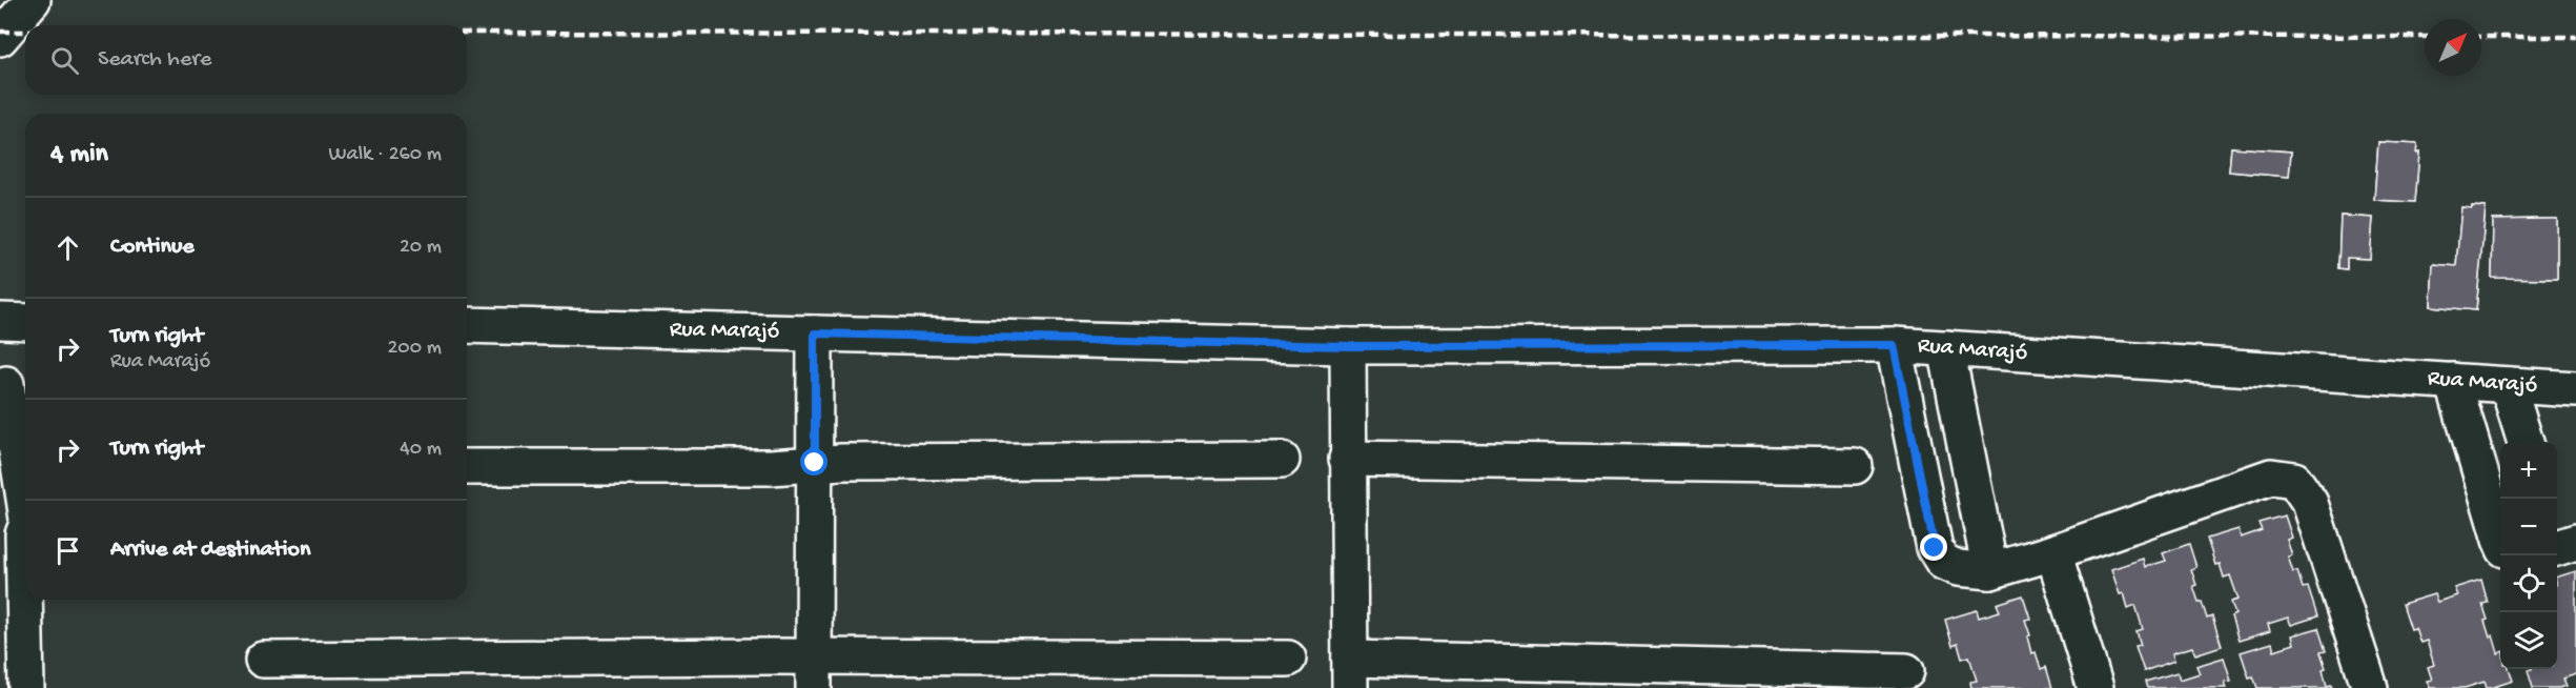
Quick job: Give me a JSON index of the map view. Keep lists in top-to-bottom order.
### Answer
{
  "streets": {
    "street": ["Rua Marajó"]
  },
  "north": "top right",
  "page": {
    "search": "Search here",
    "heading": ["4 min", "Walk · 260 m"],
    "list": [
      ["Continue", "20 m"],
      ["Turn right", "Rua Marajó", "200 m"],
      ["Turn right", "40 m"],
      "Arrive at destination"
    ],
    "map_buttons": ["+", "−"]
  }
}
